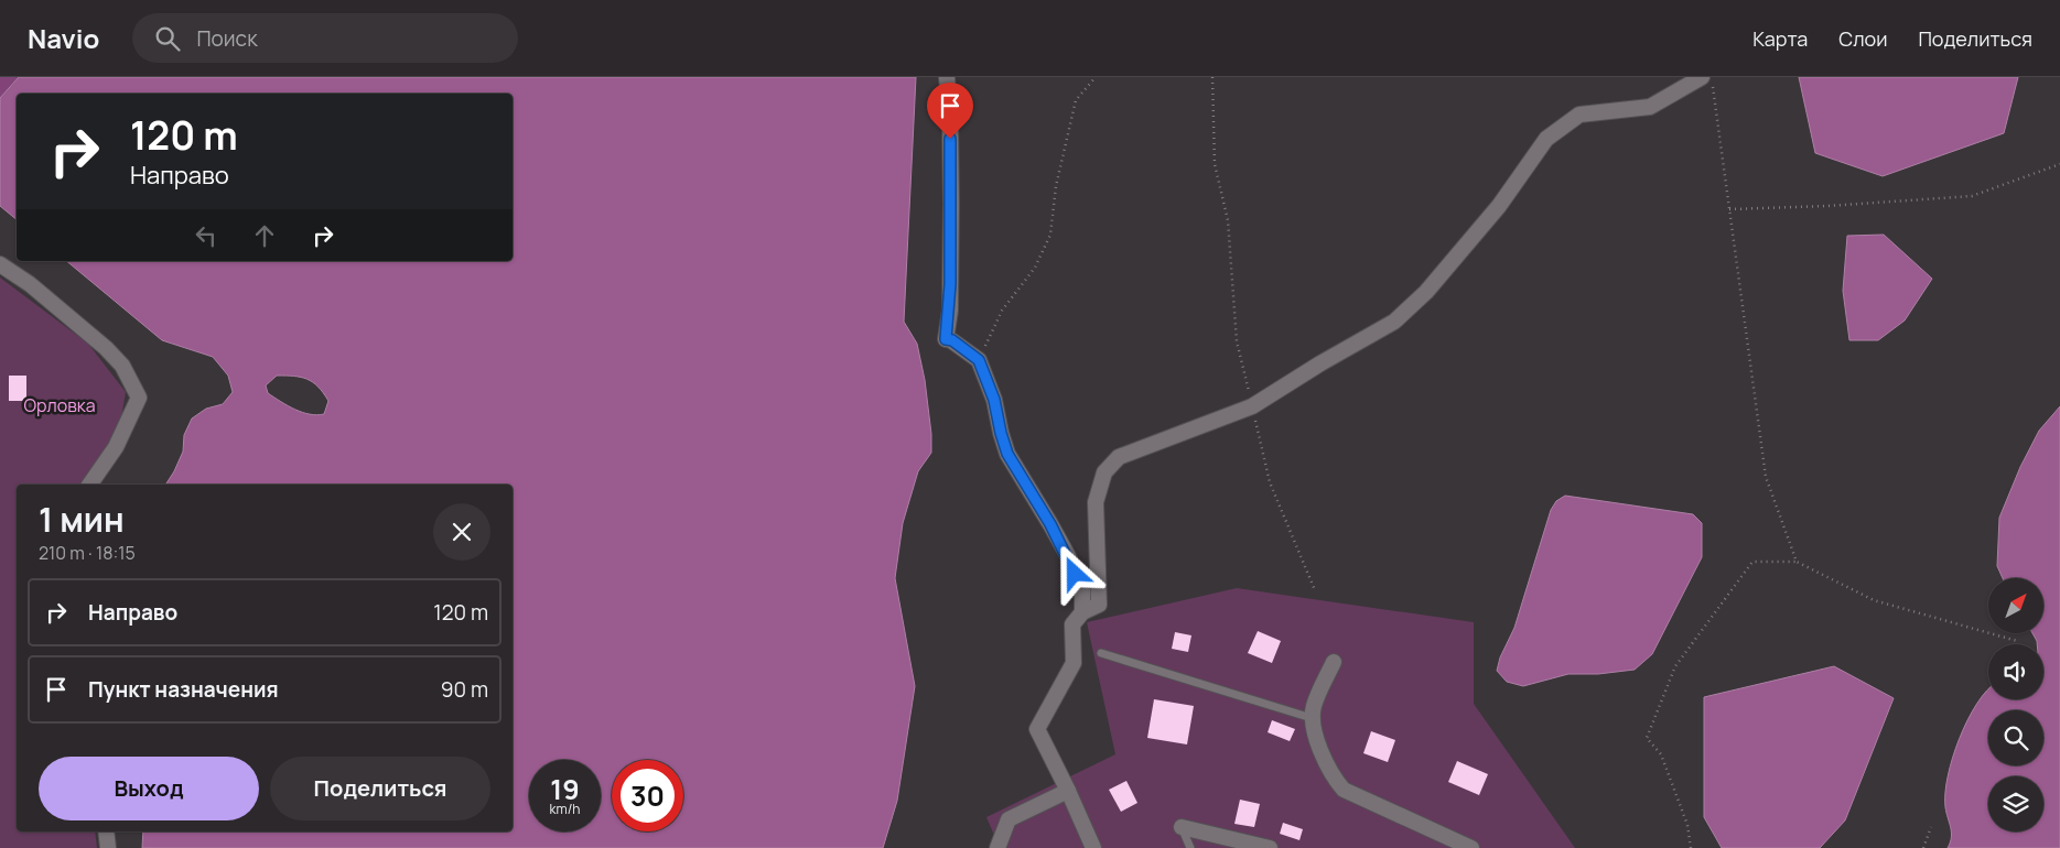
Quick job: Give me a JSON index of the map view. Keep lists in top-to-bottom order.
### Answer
{
  "parks": ["Орловка"],
  "north": "top right",
  "page": {
    "header": "Navio",
    "search": "Поиск",
    "nav": ["Карта", "Слои", "Поделиться"],
    "turn": ["120 m", "Направо"],
    "heading": ["1 мин", "210 m · 18:15"],
    "list": [
      {
        "name": "Направо",
        "value": "120 m"
      },
      {
        "name": "Пункт назначения",
        "value": "90 m"
      }
    ],
    "buttons": ["Выход", "Поделиться"],
    "speed": "19 km/h",
    "limit": "30"
  }
}
